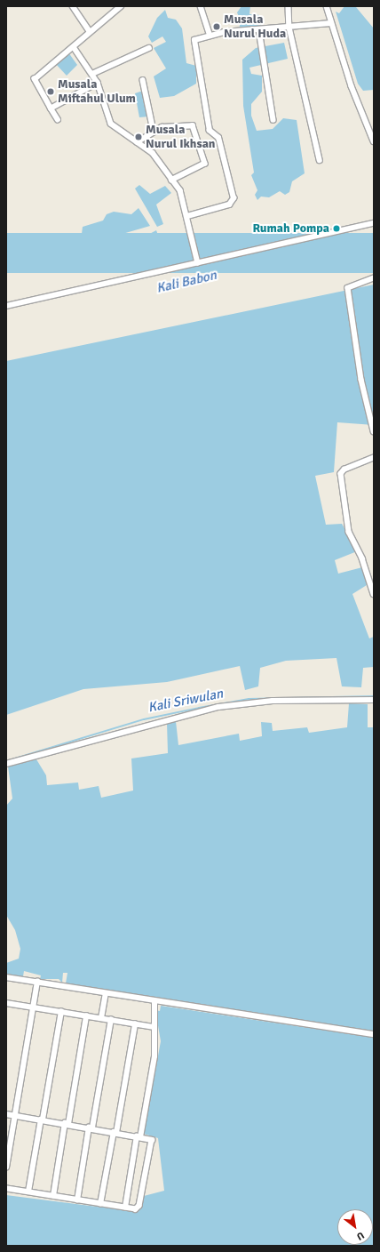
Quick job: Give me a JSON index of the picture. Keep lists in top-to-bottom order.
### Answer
{
  "water": ["Kali Babon", "Kali Sriwulan"],
  "places": [
    "Musala Nurul Huda",
    "Musala Miftahul Ulum",
    "Musala Nurul Ikhsan",
    "Rumah Pompa"
  ],
  "north": "bottom right"
}
